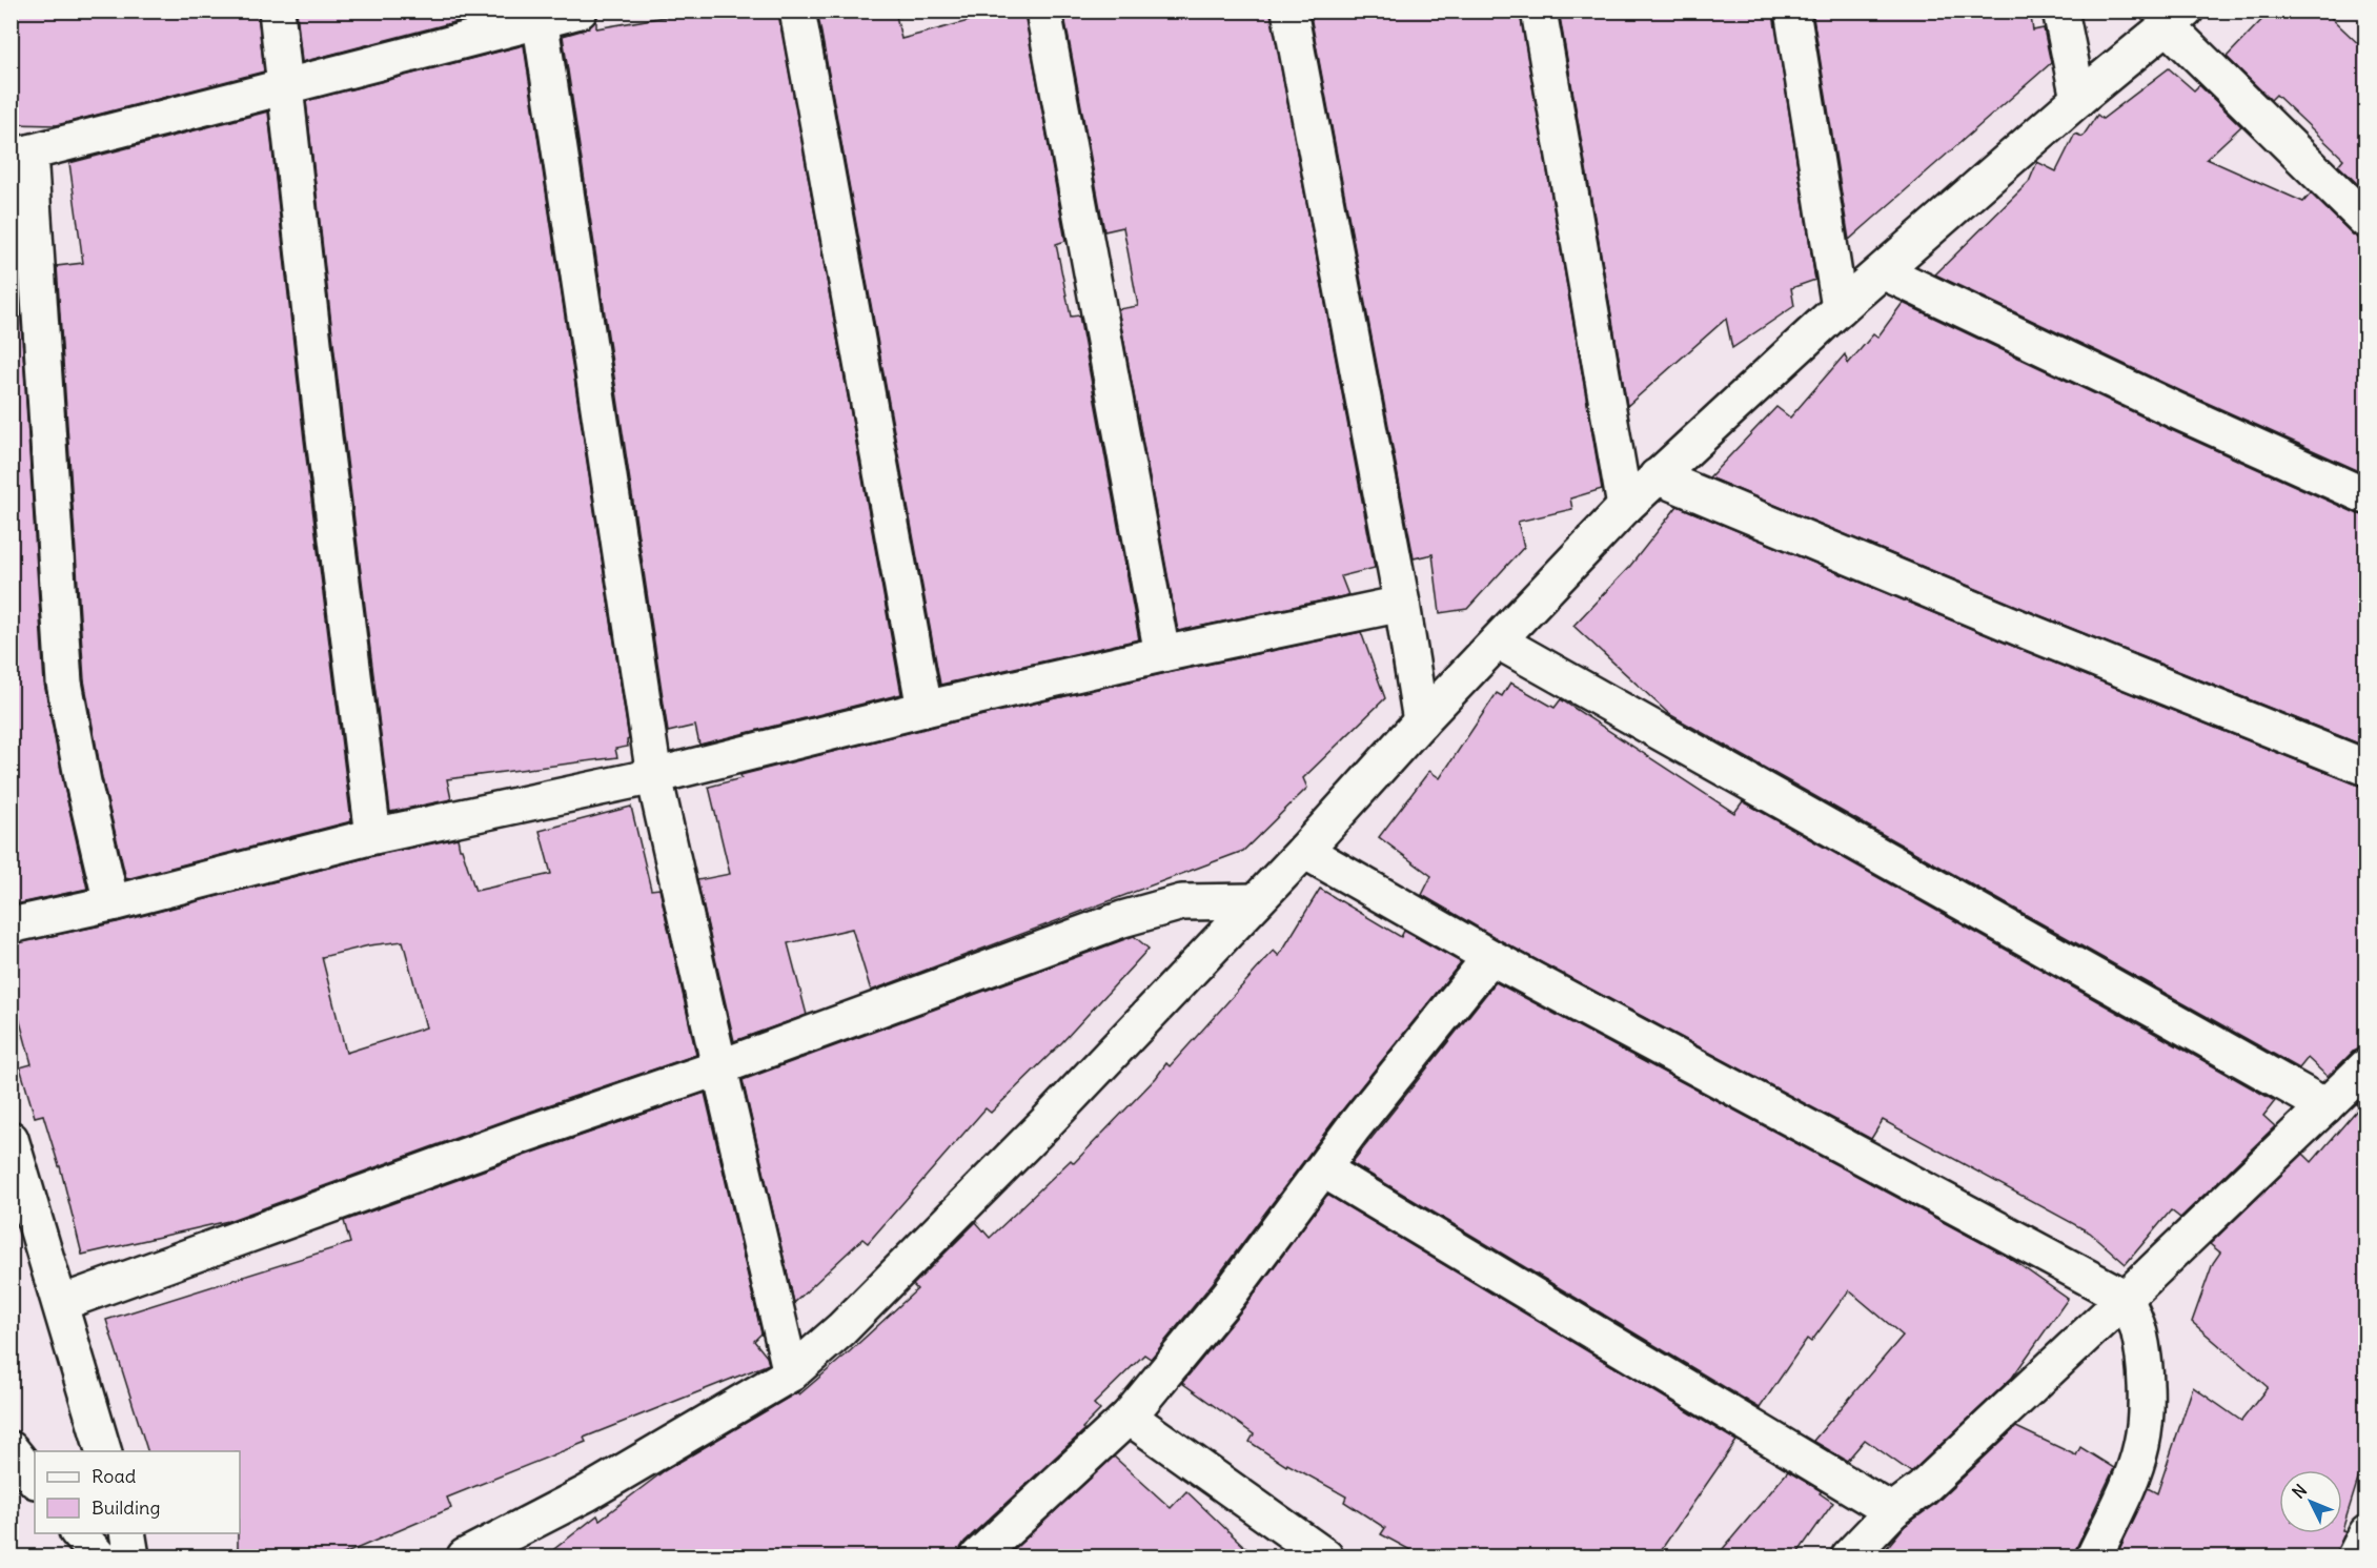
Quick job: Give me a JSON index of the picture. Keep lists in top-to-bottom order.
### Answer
{
  "legend": ["Road", "Building"],
  "north": "top left"
}
